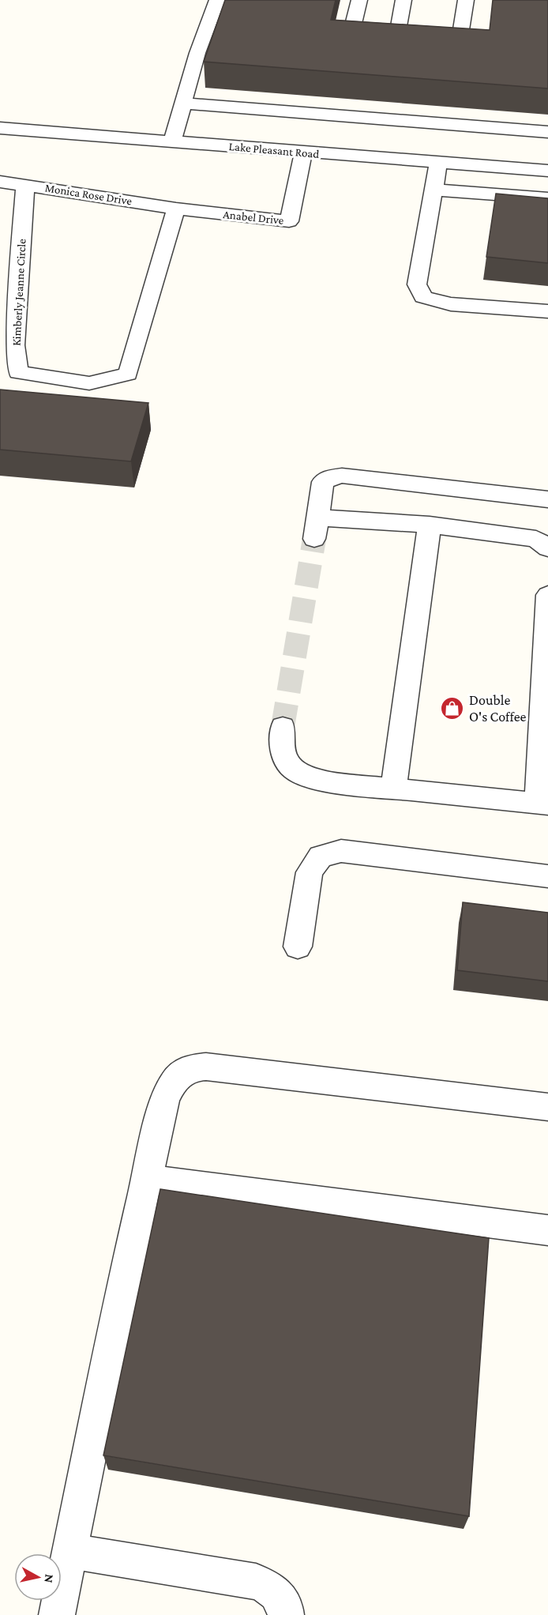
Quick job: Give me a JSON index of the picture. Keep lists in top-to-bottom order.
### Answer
{
  "streets": {
    "street": [
      "Lake Pleasant Road",
      "Monica Rose Drive",
      "Anabel Drive",
      "Kimberly Jeanne Circle"
    ]
  },
  "crossings": [
    ["Lake Pleasant Road", "Anabel Drive"],
    ["Monica Rose Drive", "Anabel Drive"],
    ["Monica Rose Drive", "Kimberly Jeanne Circle"],
    ["Anabel Drive", "Kimberly Jeanne Circle"]
  ],
  "places": {
    "shop": ["Double O's Coffee"]
  },
  "north": "right"
}
